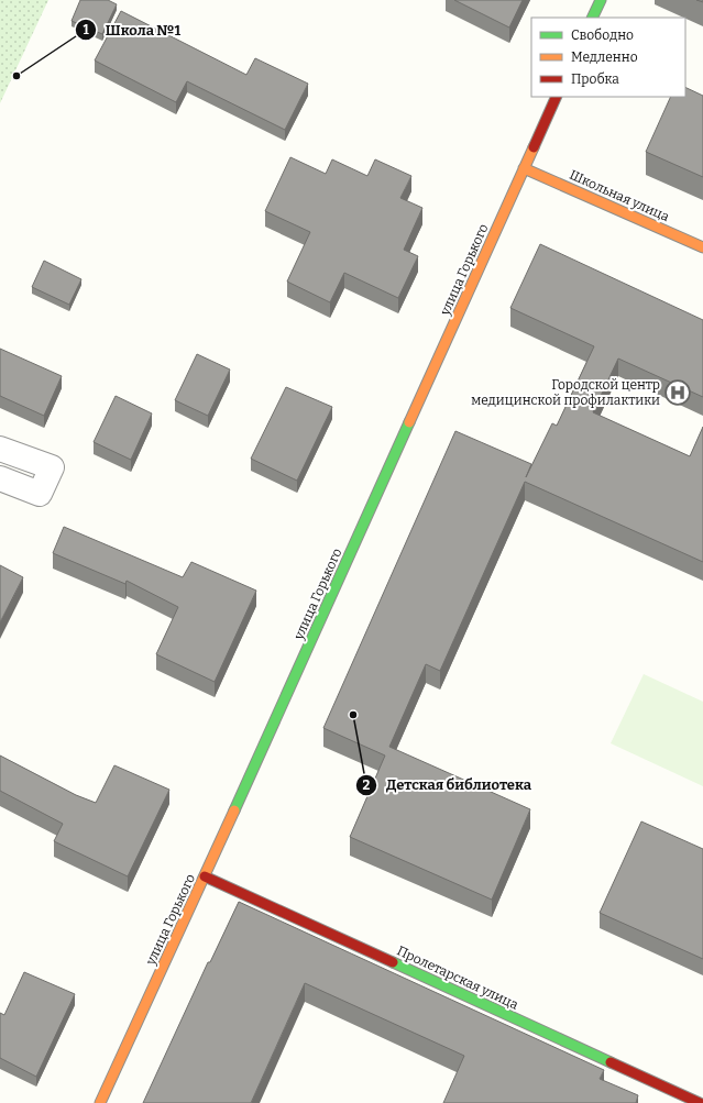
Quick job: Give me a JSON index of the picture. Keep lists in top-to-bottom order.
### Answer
{
  "streets": {
    "street": ["Школьная улица", "улица Горького", "Пролетарская улица"]
  },
  "crossings": [
    ["Школьная улица", "улица Горького"],
    ["улица Горького", "Пролетарская улица"]
  ],
  "places": {
    "other": ["Школа №1", "Детская библиотека"],
    "hospital": ["Городской центр медицинской профилактики"]
  },
  "legend": ["Свободно", "Медленно", "Пробка"]
}
